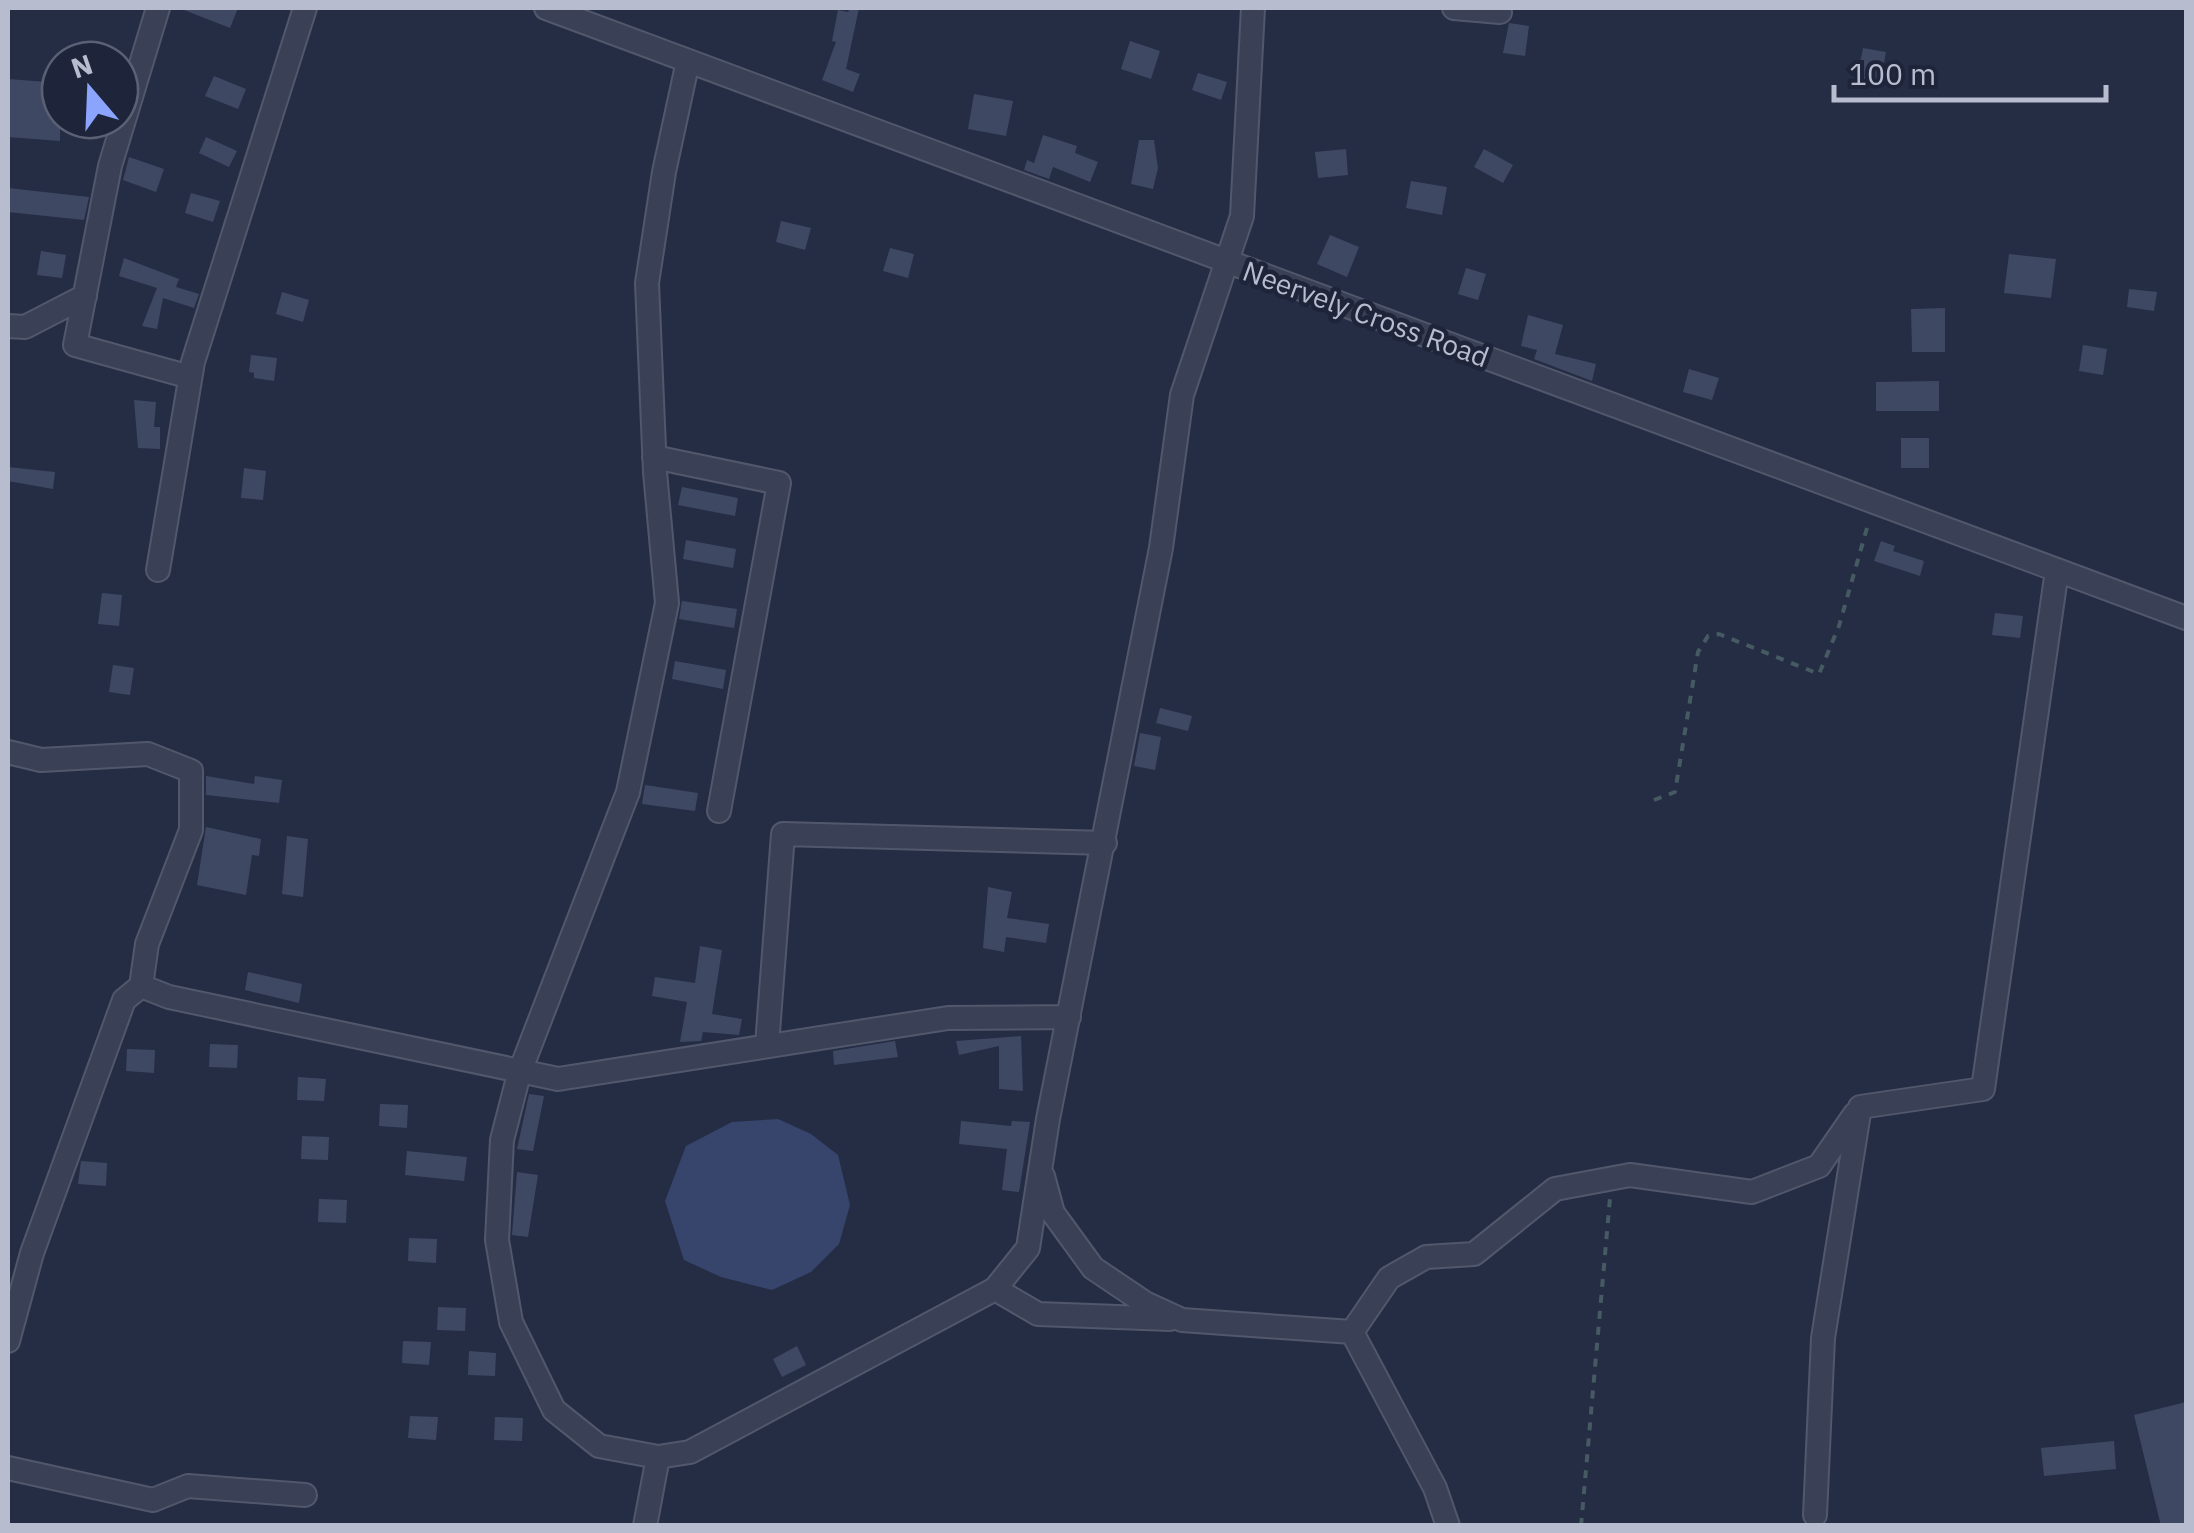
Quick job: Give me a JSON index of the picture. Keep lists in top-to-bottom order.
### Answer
{
  "streets": {
    "street": ["Neervely Cross Road"]
  },
  "scale_bar": "100 m",
  "north": "top"
}
